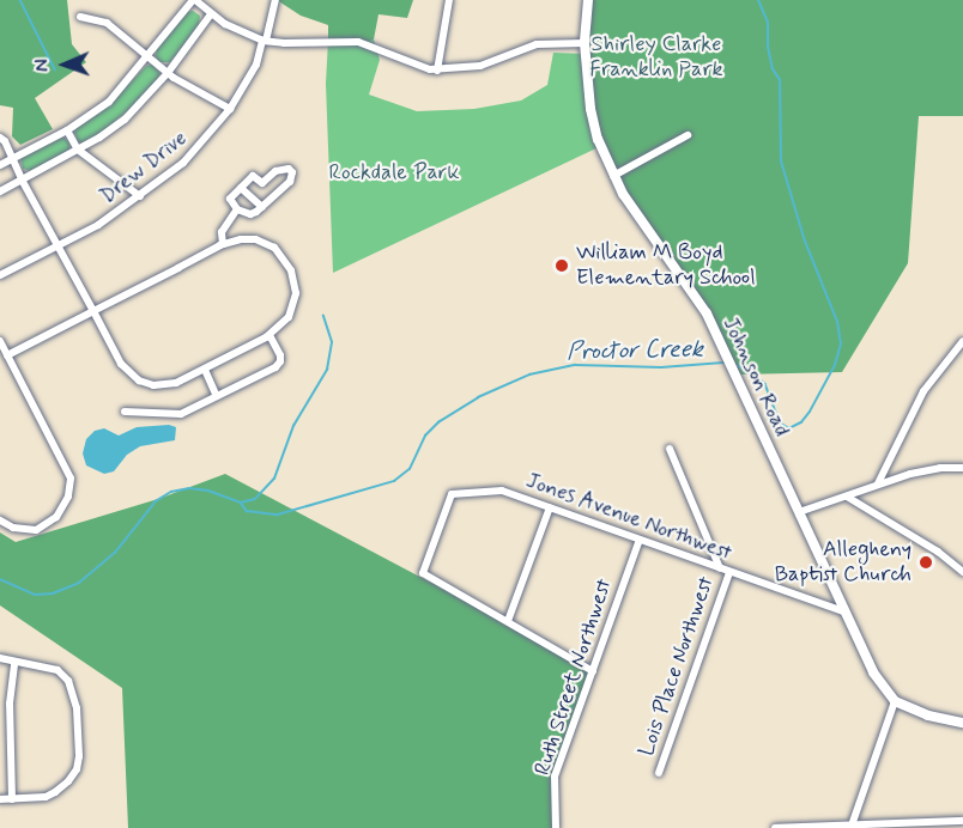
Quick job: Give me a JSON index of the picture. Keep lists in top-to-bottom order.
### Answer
{
  "streets": {
    "street": [
      "Drew Drive",
      "Johnson Road",
      "Jones Avenue Northwest",
      "Lois Place Northwest",
      "Ruth Street Northwest"
    ]
  },
  "crossings": [
    ["Johnson Road", "Jones Avenue Northwest"],
    ["Jones Avenue Northwest", "Lois Place Northwest"],
    ["Jones Avenue Northwest", "Ruth Street Northwest"]
  ],
  "water": ["Proctor Creek"],
  "parks": ["Shirley Clarke Franklin Park", "Rockdale Park"],
  "places": ["William M Boyd Elementary School", "Allegheny Baptist Church"],
  "north": "left"
}
